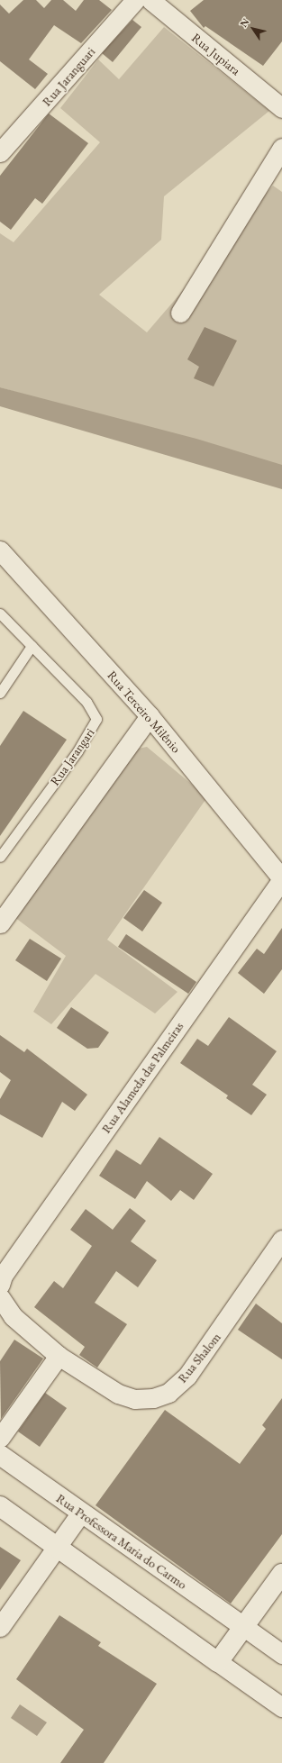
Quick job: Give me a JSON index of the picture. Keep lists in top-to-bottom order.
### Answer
{
  "streets": {
    "street": [
      "Rua Jupiara",
      "Rua Jaranguari",
      "Rua Terceiro Milênio",
      "Rua Alameda das Palmeiras",
      "Rua Shalom",
      "Rua Professora Maria do Carmo"
    ],
    "lane": ["Rua Jarangari"]
  },
  "crossings": [
    ["Rua Terceiro Milênio", "Rua Alameda das Palmeiras"]
  ],
  "north": "top left"
}
